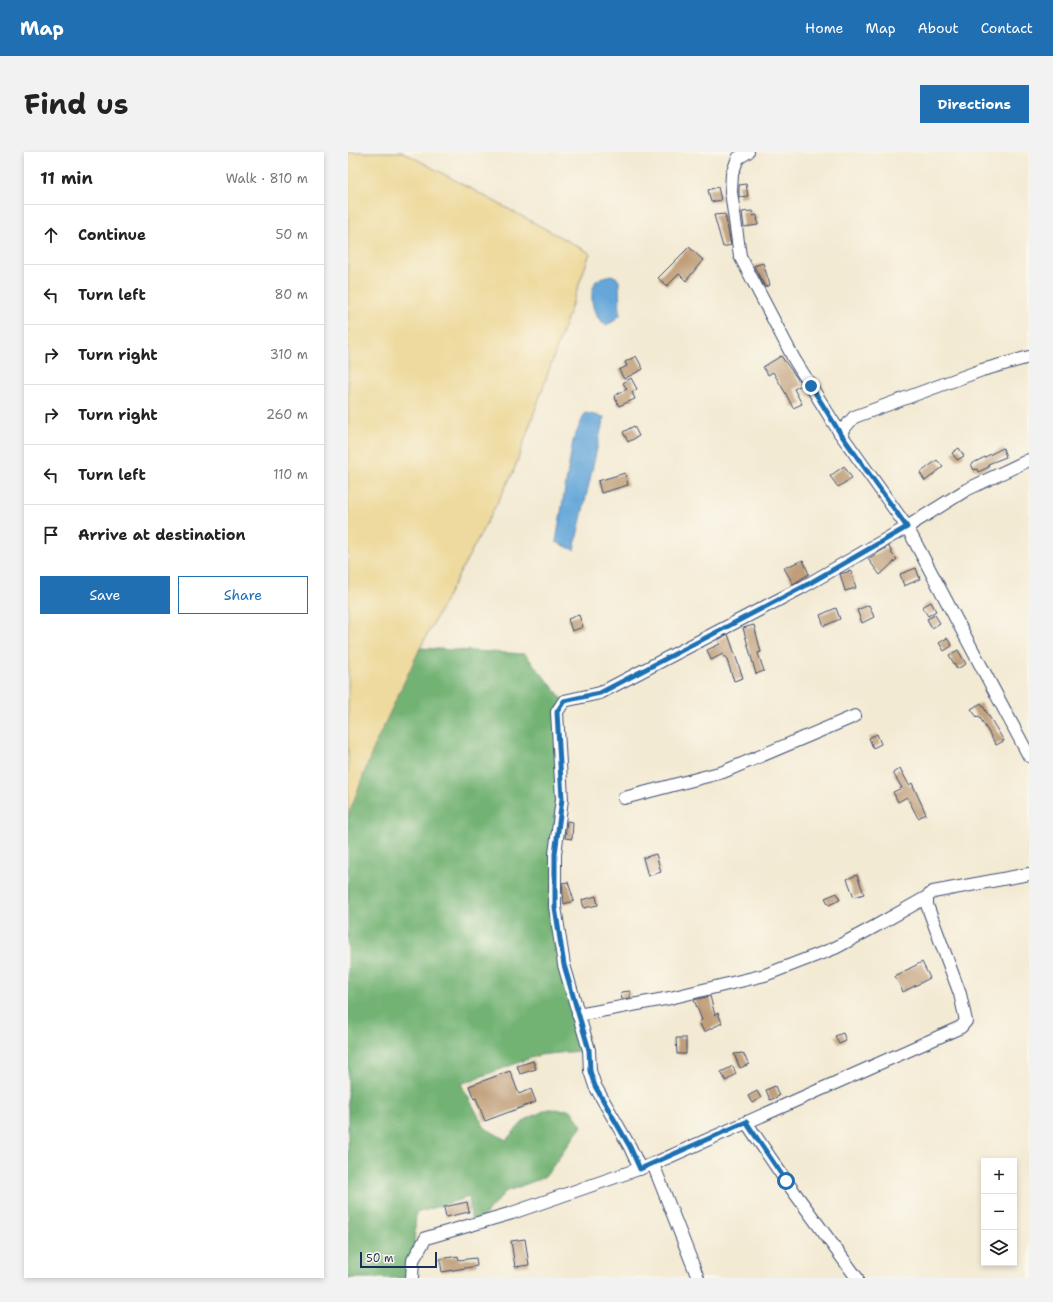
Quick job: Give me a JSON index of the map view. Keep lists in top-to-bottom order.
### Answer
{
  "scale_bar": "50 m",
  "page": {
    "header": "Map",
    "nav": [
      "Home",
      "Map",
      "About",
      "Contact"
    ],
    "title": "Find us",
    "buttons": [
      "Directions",
      ["Save", "Share"]
    ],
    "heading": ["11 min", "Walk · 810 m"],
    "list": [
      ["Continue", "50 m"],
      ["Turn left", "80 m"],
      ["Turn right", "310 m"],
      ["Turn right", "260 m"],
      ["Turn left", "110 m"],
      "Arrive at destination"
    ],
    "map_buttons": ["+", "−"],
    "scale": "50 m"
  }
}
